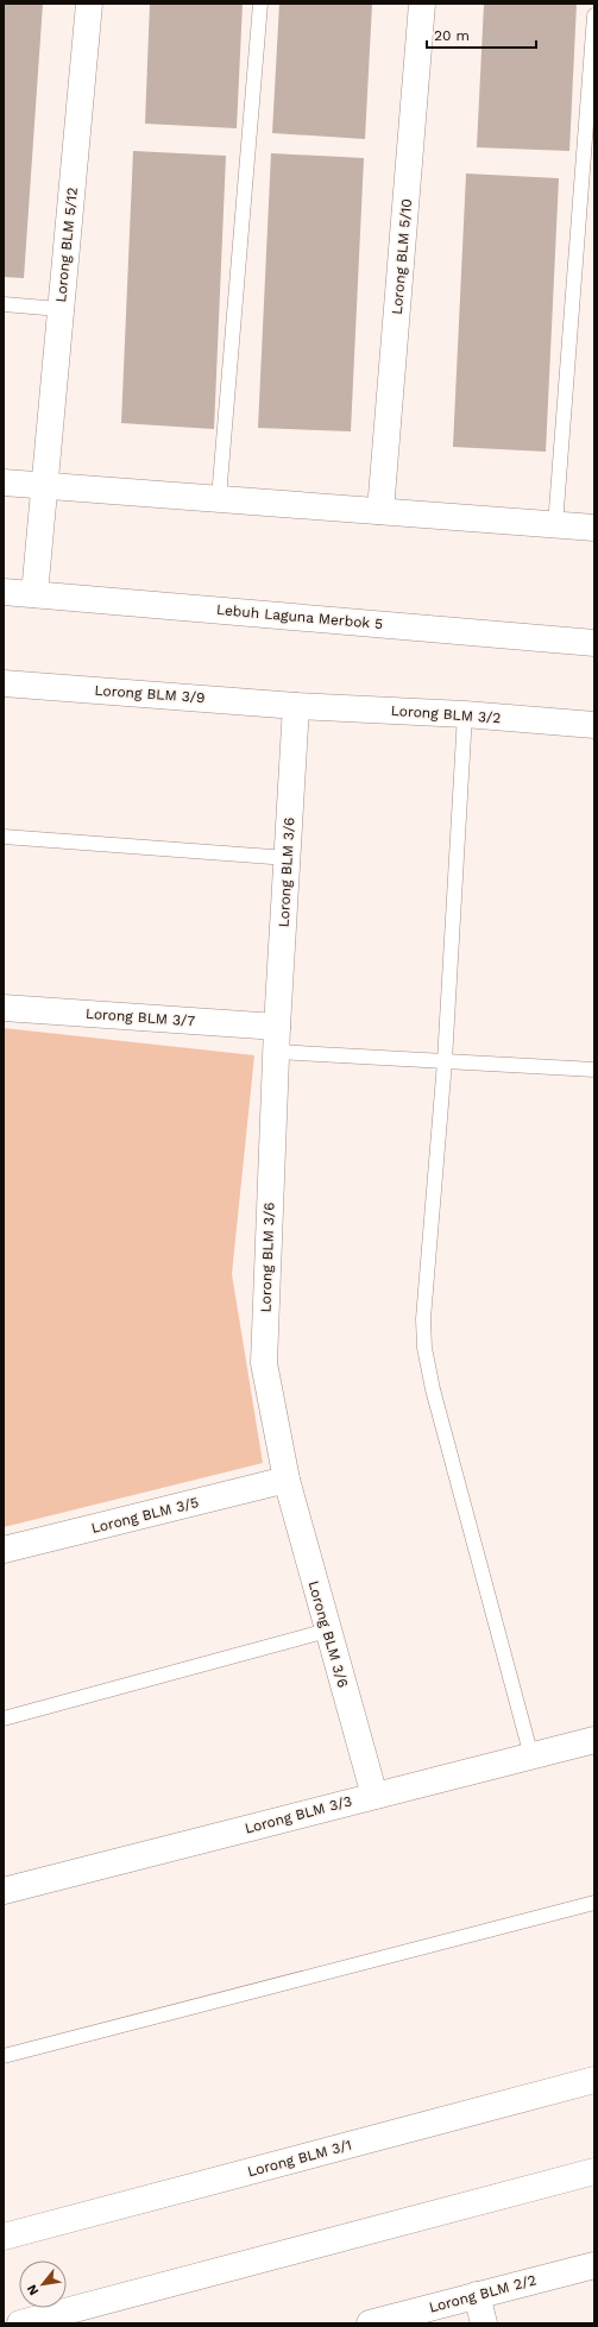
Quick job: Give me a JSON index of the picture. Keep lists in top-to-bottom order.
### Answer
{
  "streets": {
    "street": [
      "Lorong BLM 5/12",
      "Lorong BLM 5/10",
      "Lebuh Laguna Merbok 5",
      "Lorong BLM 3/9",
      "Lorong BLM 3/2",
      "Lorong BLM 3/6",
      "Lorong BLM 3/7",
      "Lorong BLM 3/5",
      "Lorong BLM 3/3",
      "Lorong BLM 3/1",
      "Lorong BLM 2/2"
    ]
  },
  "crossings": [
    ["Lorong BLM 5/12", "Lebuh Laguna Merbok 5"],
    ["Lorong BLM 3/9", "Lorong BLM 3/2"],
    ["Lorong BLM 3/9", "Lorong BLM 3/6"],
    ["Lorong BLM 3/2", "Lorong BLM 3/6"],
    ["Lorong BLM 3/6", "Lorong BLM 3/7"],
    ["Lorong BLM 3/6", "Lorong BLM 3/5"],
    ["Lorong BLM 3/6", "Lorong BLM 3/3"]
  ],
  "scale_bar": "20 m",
  "north": "bottom left"
}
